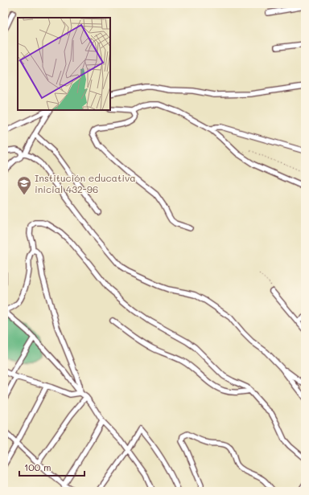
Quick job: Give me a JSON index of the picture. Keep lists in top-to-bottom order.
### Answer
{
  "places": {
    "school or university": ["Institución educativa inicial 432-96"]
  },
  "scale_bar": "100 m"
}
